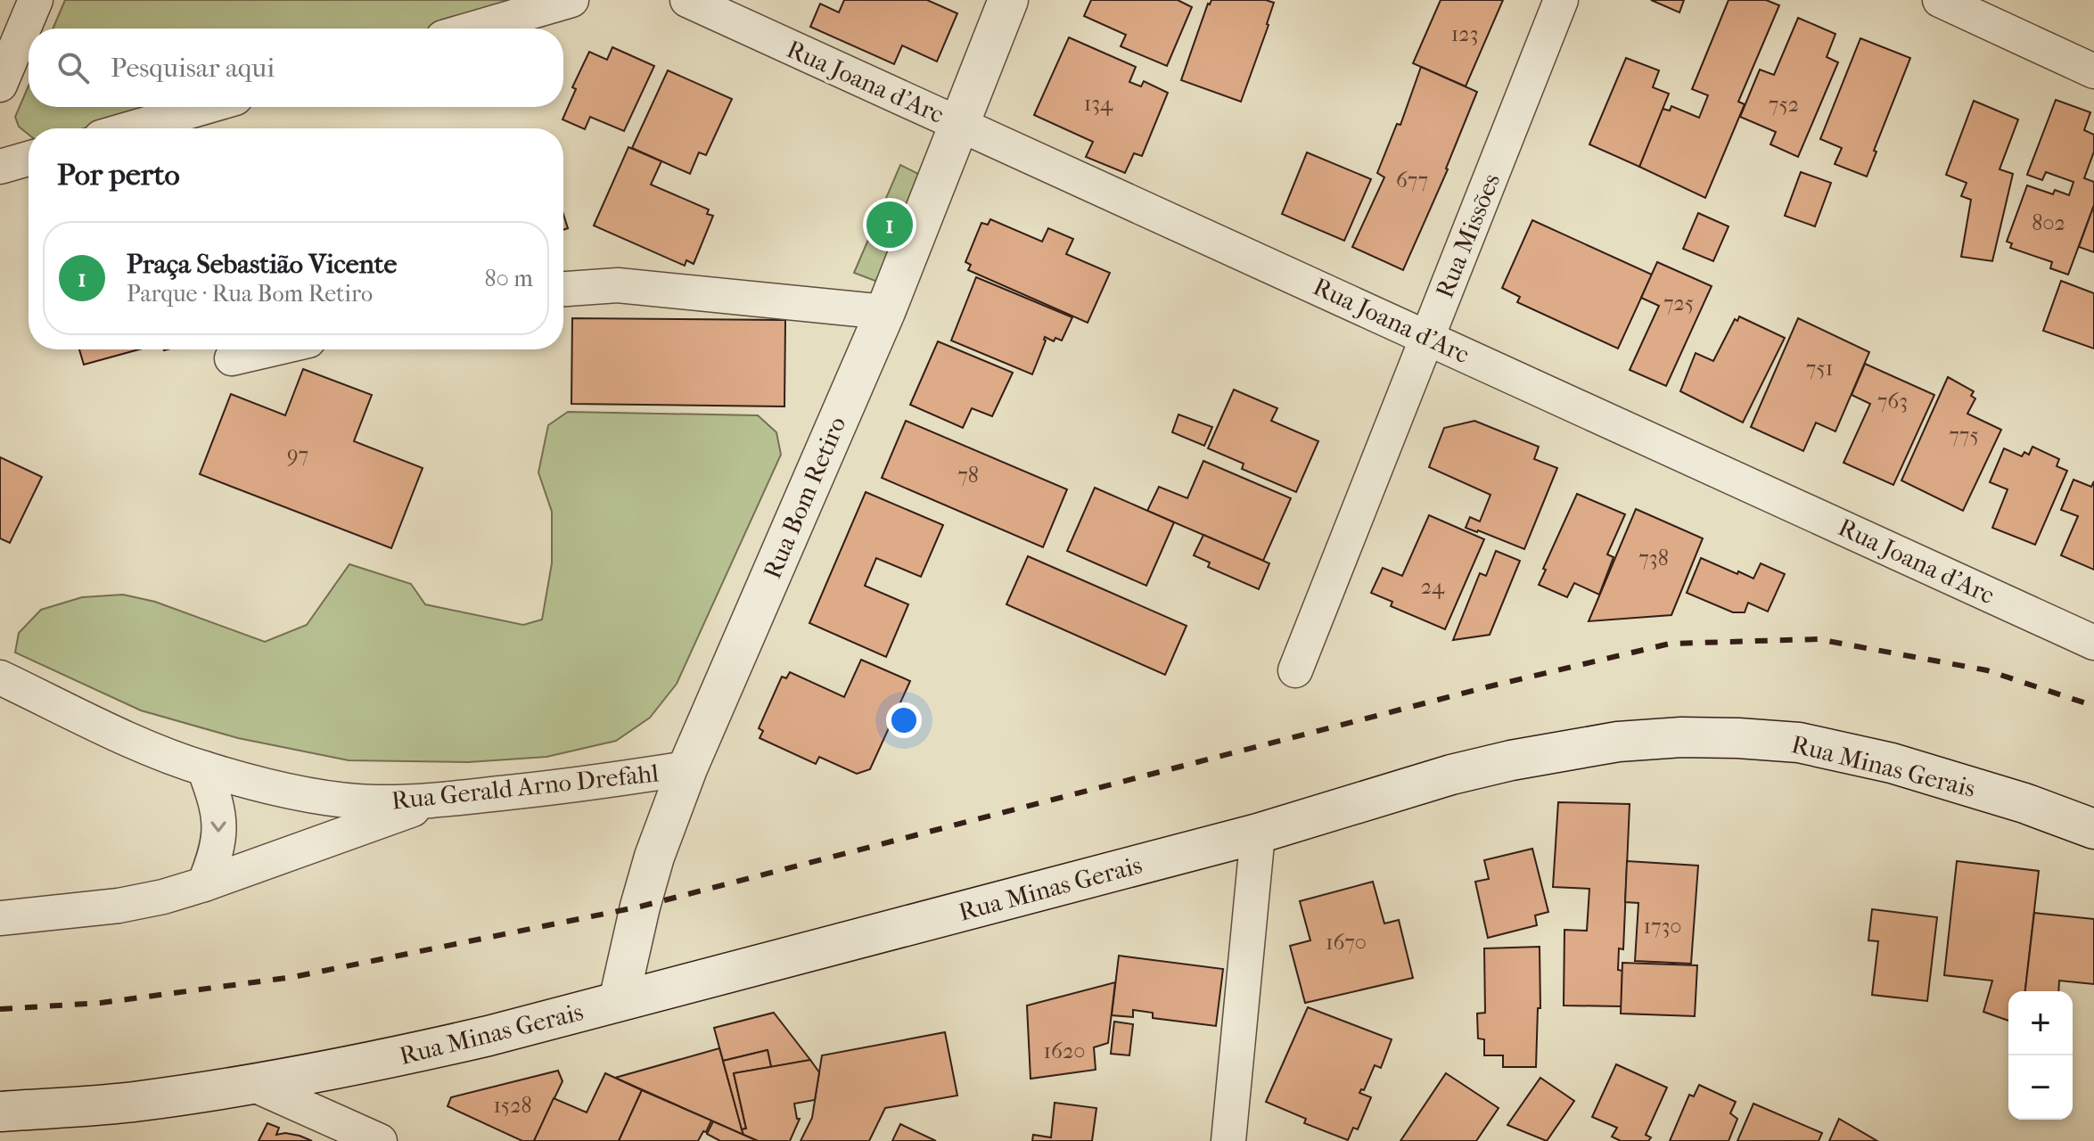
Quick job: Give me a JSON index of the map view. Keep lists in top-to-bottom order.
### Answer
{
  "streets": {
    "main road": ["Rua Bom Retiro", "Rua Minas Gerais"],
    "street": ["Rua Joana d'Arc", "Rua Missões", "Rua Gerald Arno Drefahl"]
  },
  "crossings": [
    ["Rua Joana d'Arc", "Rua Missões"],
    ["Rua Joana d'Arc", "Rua Bom Retiro"],
    ["Rua Bom Retiro", "Rua Minas Gerais"],
    ["Rua Bom Retiro", "Rua Gerald Arno Drefahl"]
  ],
  "house_numbers": [
    "123",
    "134",
    "752",
    "677",
    "802",
    "725",
    "751",
    "763",
    "775",
    "97",
    "78",
    "738",
    "24",
    "1730",
    "1670",
    "1620",
    "1528"
  ],
  "page": {
    "search": "Pesquisar aqui",
    "heading": "Por perto",
    "pins": "1",
    "list": [
      {
        "mark": "1",
        "name": "Praça Sebastião Vicente",
        "note": "Parque · Rua Bom Retiro",
        "value": "80 m"
      }
    ],
    "map_buttons": ["+", "−"]
  }
}
